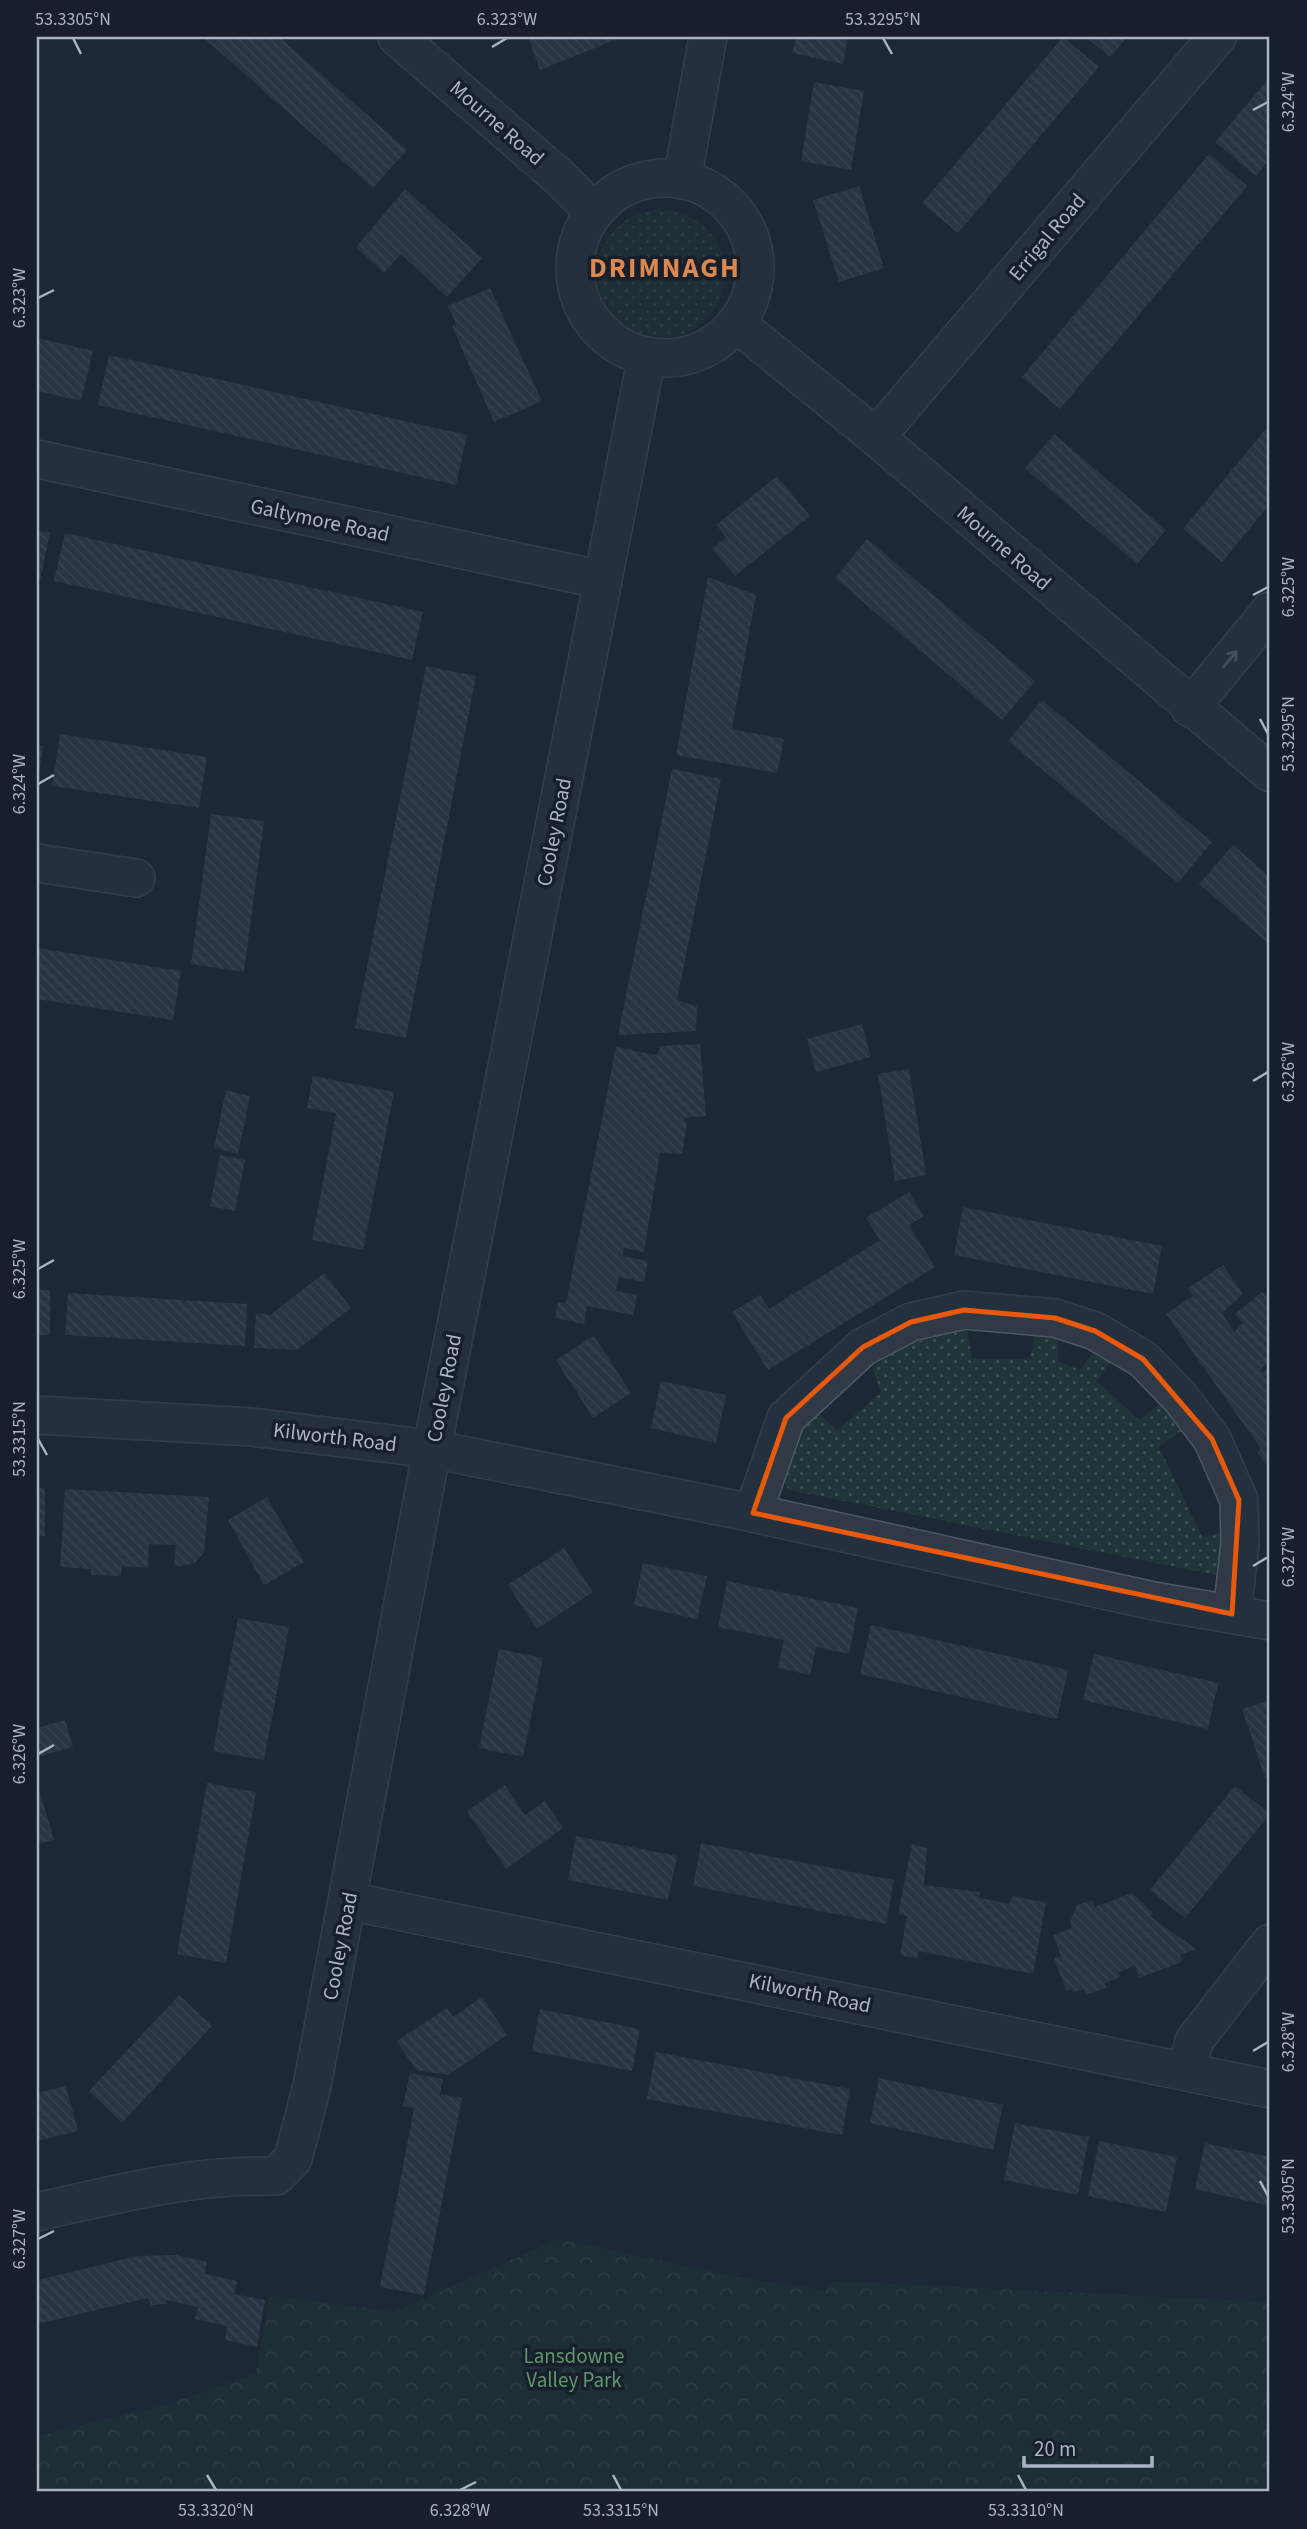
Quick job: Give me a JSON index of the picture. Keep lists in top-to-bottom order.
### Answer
{
  "streets": {
    "street": [
      "Mourne Road",
      "Errigal Road",
      "Galtymore Road",
      "Cooley Road",
      "Kilworth Road"
    ]
  },
  "crossings": [
    ["Mourne Road", "Errigal Road"],
    ["Mourne Road", "Cooley Road"],
    ["Galtymore Road", "Cooley Road"],
    ["Cooley Road", "Kilworth Road"]
  ],
  "districts": ["DRIMNAGH"],
  "parks": ["Lansdowne Valley Park"],
  "scale_bar": "20 m",
  "coordinates": [
    "53.3305°N",
    "6.323°W",
    "53.3295°N",
    "6.324°W",
    "6.325°W",
    "6.326°W",
    "53.3315°N",
    "6.327°W",
    "6.328°W",
    "53.3320°N",
    "53.3310°N"
  ]
}
